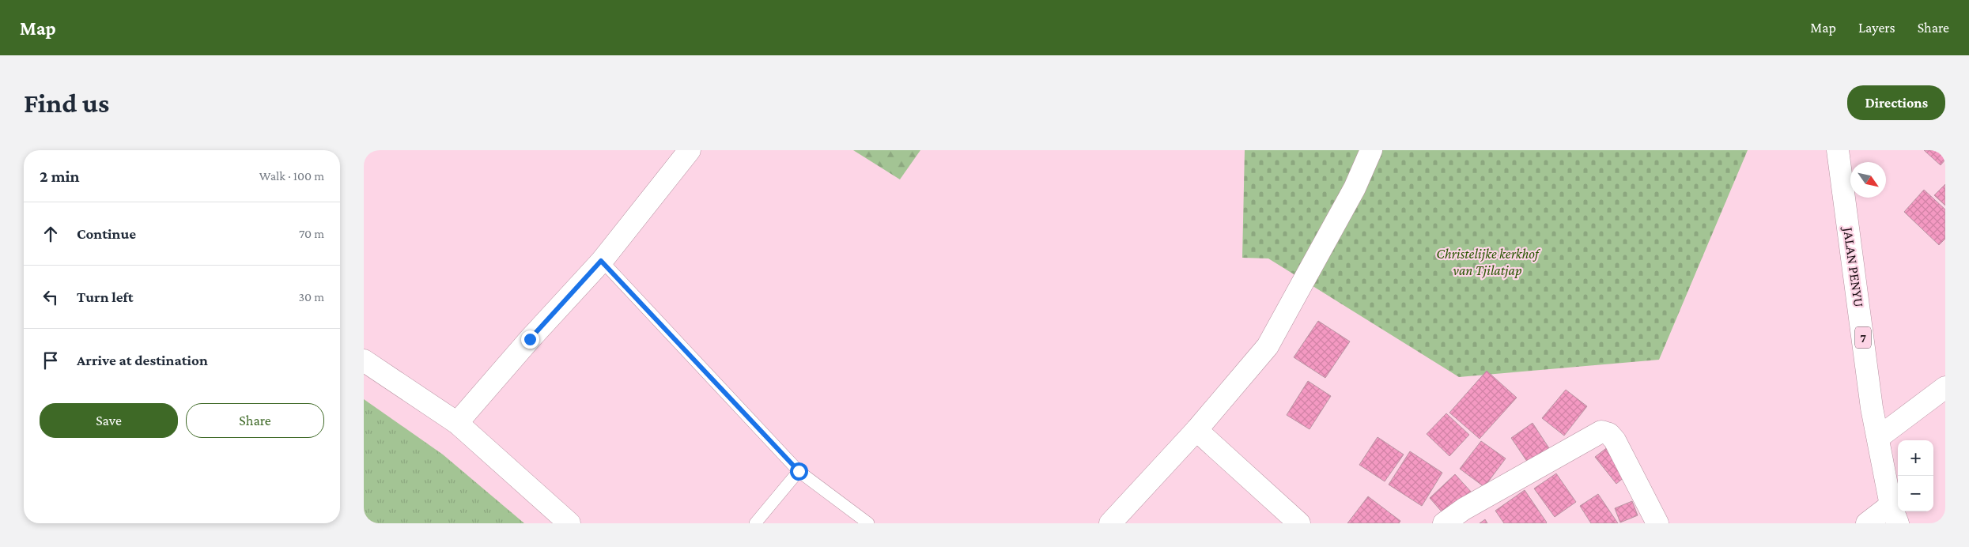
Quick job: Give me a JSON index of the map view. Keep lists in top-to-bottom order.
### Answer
{
  "streets": {
    "main road": ["JALAN PENYU", "7"]
  },
  "parks": ["Christelijke kerkhof van Tjilatjap"],
  "north": "bottom right",
  "page": {
    "header": "Map",
    "nav": ["Map", "Layers", "Share"],
    "buttons": [
      "Directions",
      ["Save", "Share"]
    ],
    "title": "Find us",
    "heading": ["2 min", "Walk · 100 m"],
    "list": [
      ["Continue", "70 m"],
      ["Turn left", "30 m"],
      "Arrive at destination"
    ],
    "map_buttons": ["+", "−"]
  }
}
